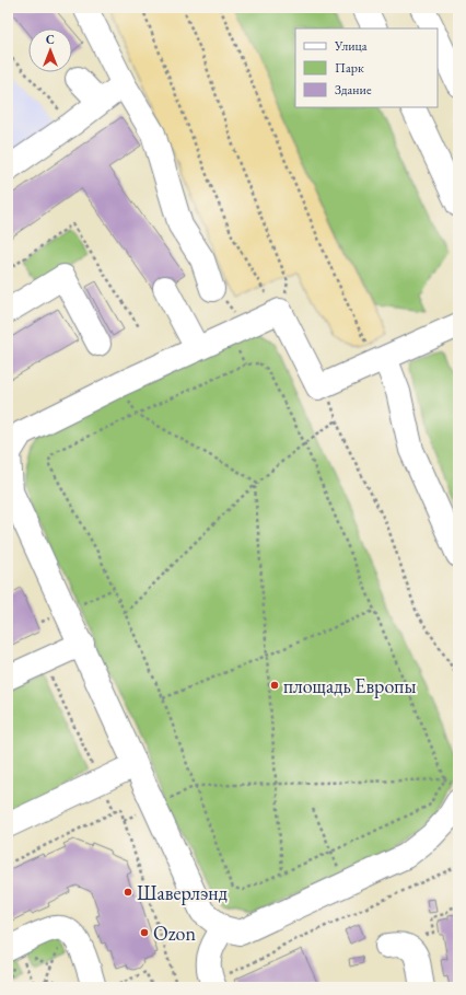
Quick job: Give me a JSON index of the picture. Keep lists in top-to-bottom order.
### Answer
{
  "places": ["площадь Европы", "Шаверлэнд", "Ozon"],
  "legend": ["Улица", "Парк", "Здание"],
  "north": "top"
}
